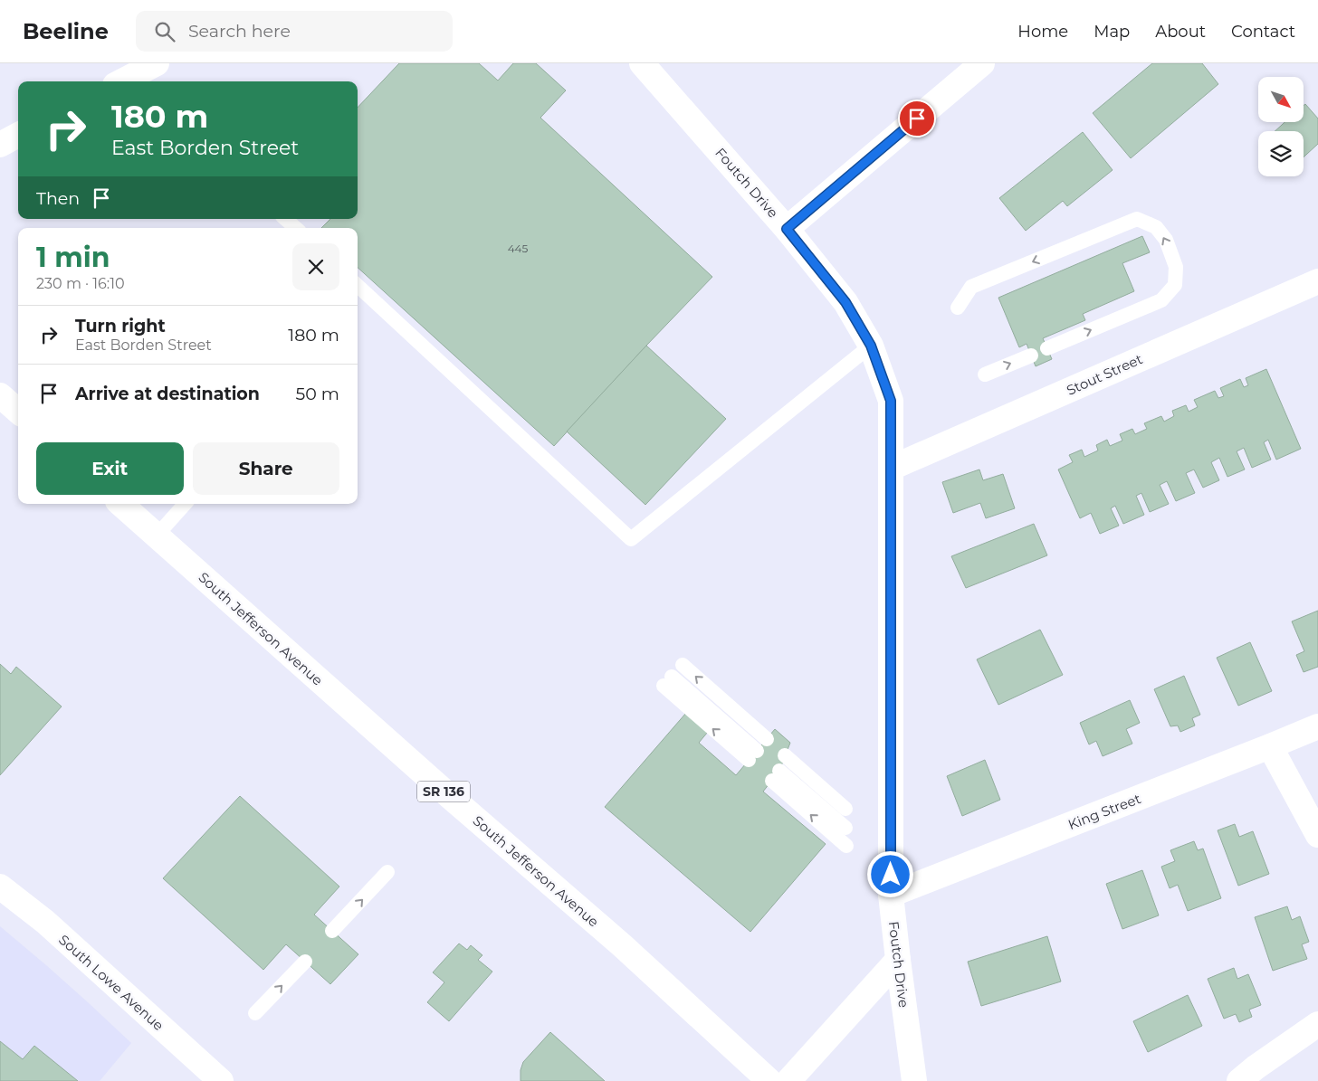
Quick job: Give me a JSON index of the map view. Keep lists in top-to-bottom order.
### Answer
{
  "streets": {
    "street": [
      "Foutch Drive",
      "Stout Street",
      "South Jefferson Avenue",
      "SR 136",
      "King Street",
      "South Lowe Avenue"
    ]
  },
  "crossings": [
    ["Foutch Drive", "Stout Street"],
    ["Foutch Drive", "King Street"]
  ],
  "house_numbers": ["445"],
  "north": "bottom right",
  "page": {
    "header": "Beeline",
    "search": "Search here",
    "nav": [
      "Home",
      "Map",
      "About",
      "Contact"
    ],
    "turn": ["180 m", "East Borden Street"],
    "then": "Then",
    "heading": ["1 min", "230 m · 16:10"],
    "list": [
      {
        "name": "Turn right",
        "note": "East Borden Street",
        "value": "180 m"
      },
      {
        "name": "Arrive at destination",
        "value": "50 m"
      }
    ],
    "buttons": ["Exit", "Share"]
  }
}
